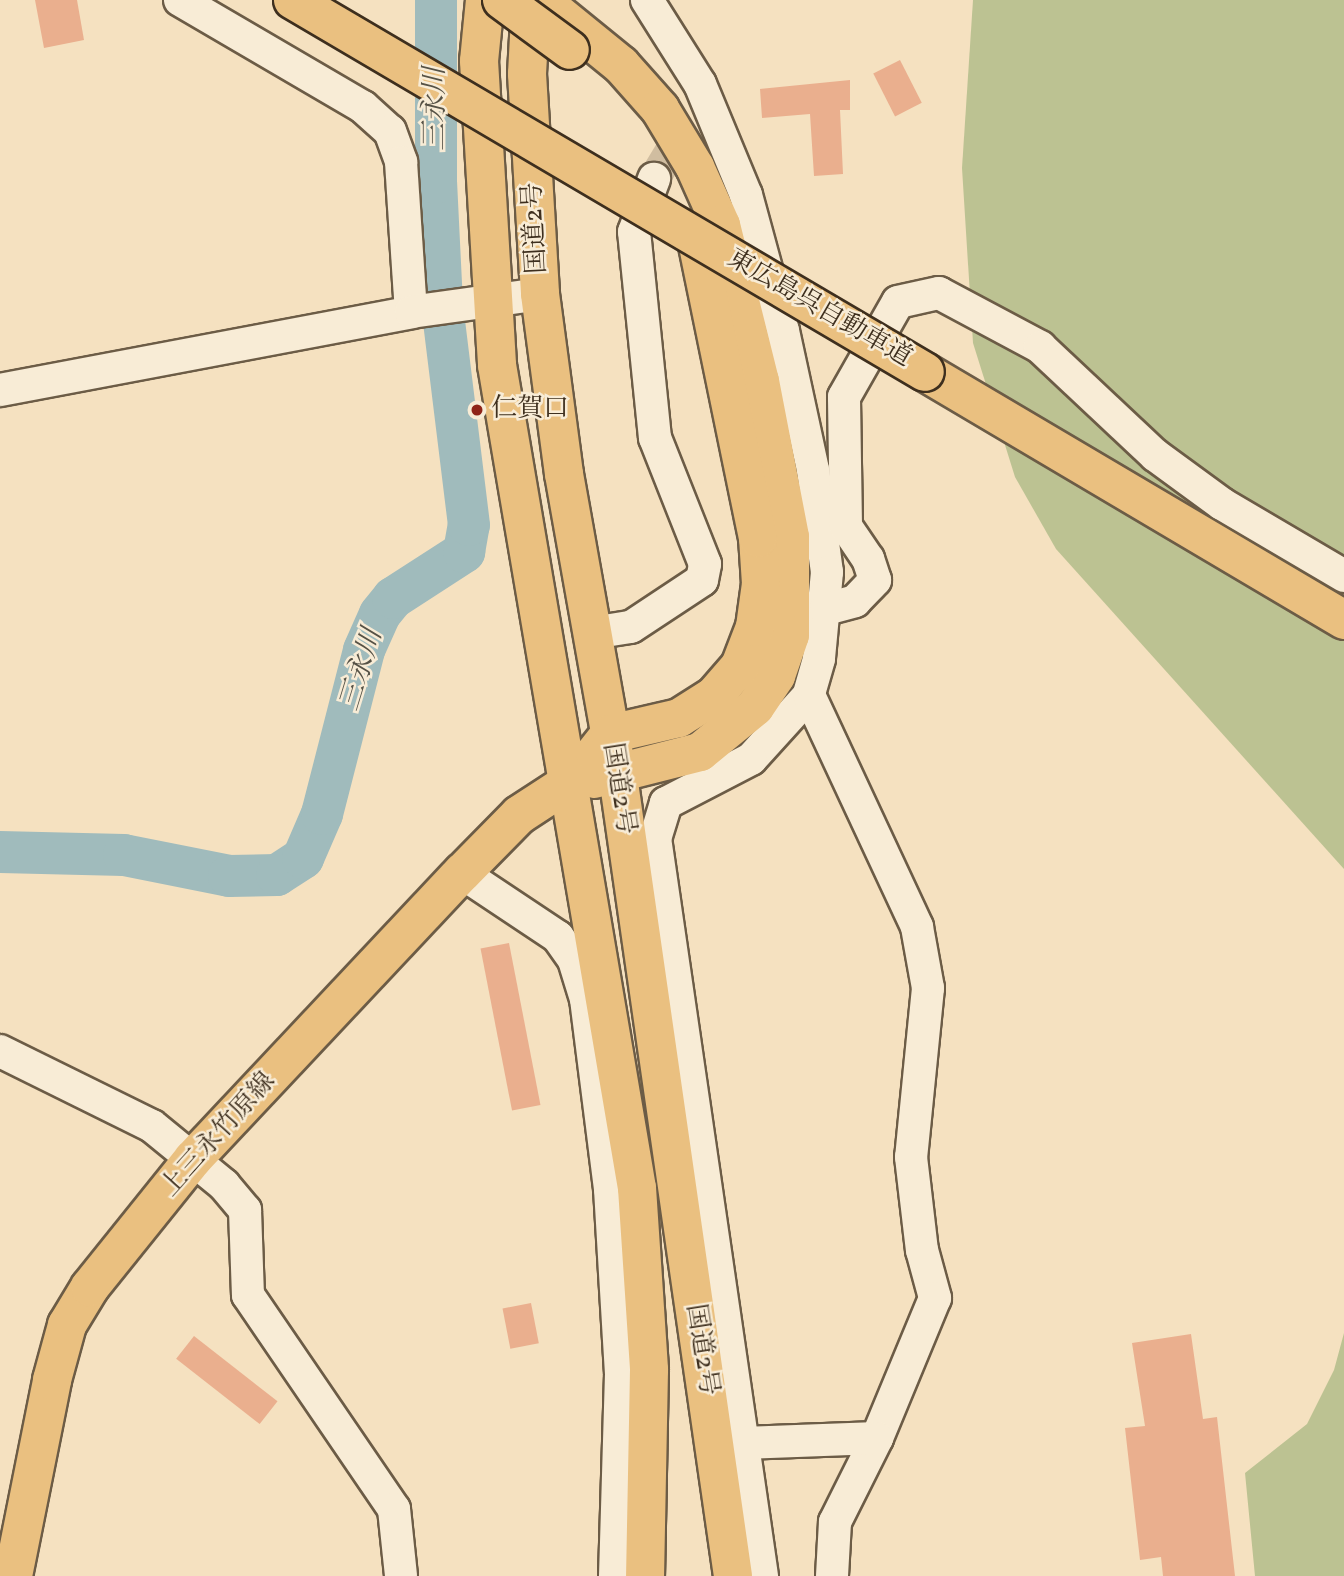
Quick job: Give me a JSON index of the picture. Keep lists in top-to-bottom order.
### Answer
{
  "streets": {
    "main road": ["国道2号", "東広島呉自動車道", "上三永竹原線"]
  },
  "crossings": [
    ["国道2号", "上三永竹原線"]
  ],
  "water": ["三永川"],
  "places": ["仁賀口"]
}
